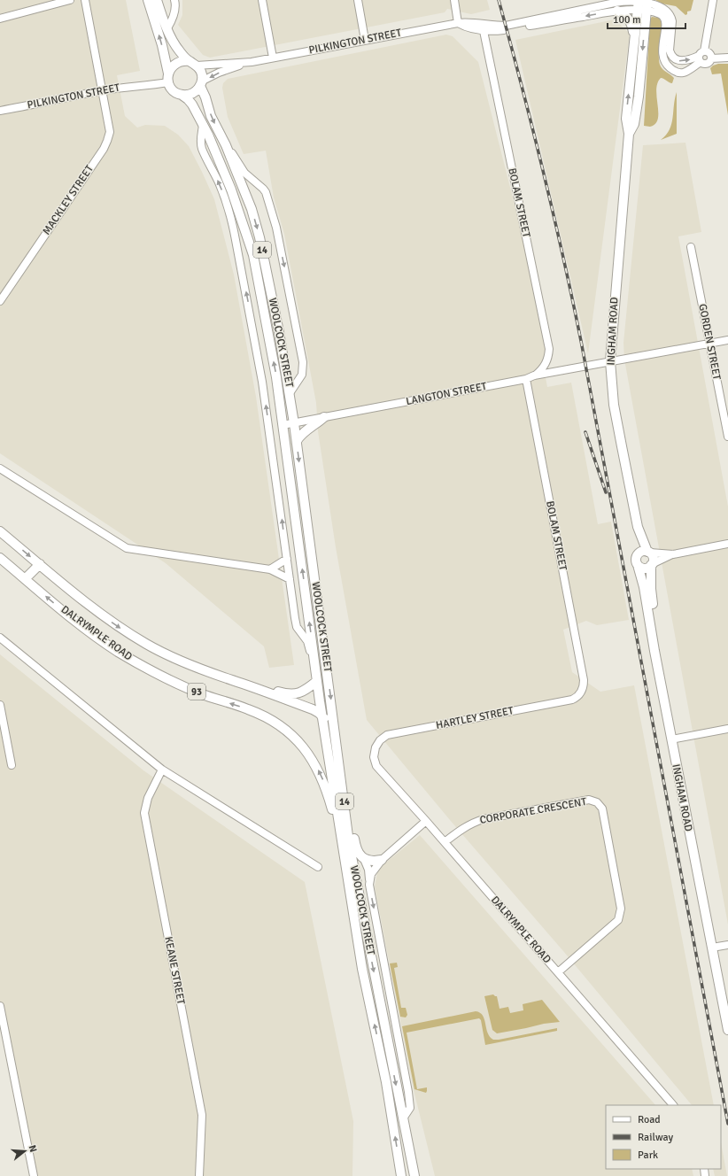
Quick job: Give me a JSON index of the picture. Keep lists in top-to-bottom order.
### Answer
{
  "streets": {
    "main road": [
      "14",
      "INGHAM ROAD",
      "WOOLCOCK STREET",
      "DALRYMPLE ROAD",
      "93"
    ],
    "street": [
      "PILKINGTON STREET",
      "MACKLEY STREET",
      "BOLAM STREET",
      "GORDEN STREET",
      "LANGTON STREET",
      "HARTLEY STREET",
      "CORPORATE CRESCENT",
      "KEANE STREET"
    ]
  },
  "crossings": [
    ["PILKINGTON STREET", "MACKLEY STREET"],
    ["PILKINGTON STREET", "BOLAM STREET"],
    ["PILKINGTON STREET", "14"],
    ["PILKINGTON STREET", "INGHAM ROAD"],
    ["PILKINGTON STREET", "WOOLCOCK STREET"],
    ["BOLAM STREET", "LANGTON STREET"],
    ["BOLAM STREET", "HARTLEY STREET"],
    ["14", "WOOLCOCK STREET"],
    ["INGHAM ROAD", "LANGTON STREET"],
    ["GORDEN STREET", "LANGTON STREET"],
    ["WOOLCOCK STREET", "LANGTON STREET"],
    ["WOOLCOCK STREET", "DALRYMPLE ROAD"],
    ["DALRYMPLE ROAD", "HARTLEY STREET"],
    ["DALRYMPLE ROAD", "CORPORATE CRESCENT"]
  ],
  "legend": ["Road", "Railway", "Park"],
  "scale_bar": "100 m",
  "north": "right"
}
